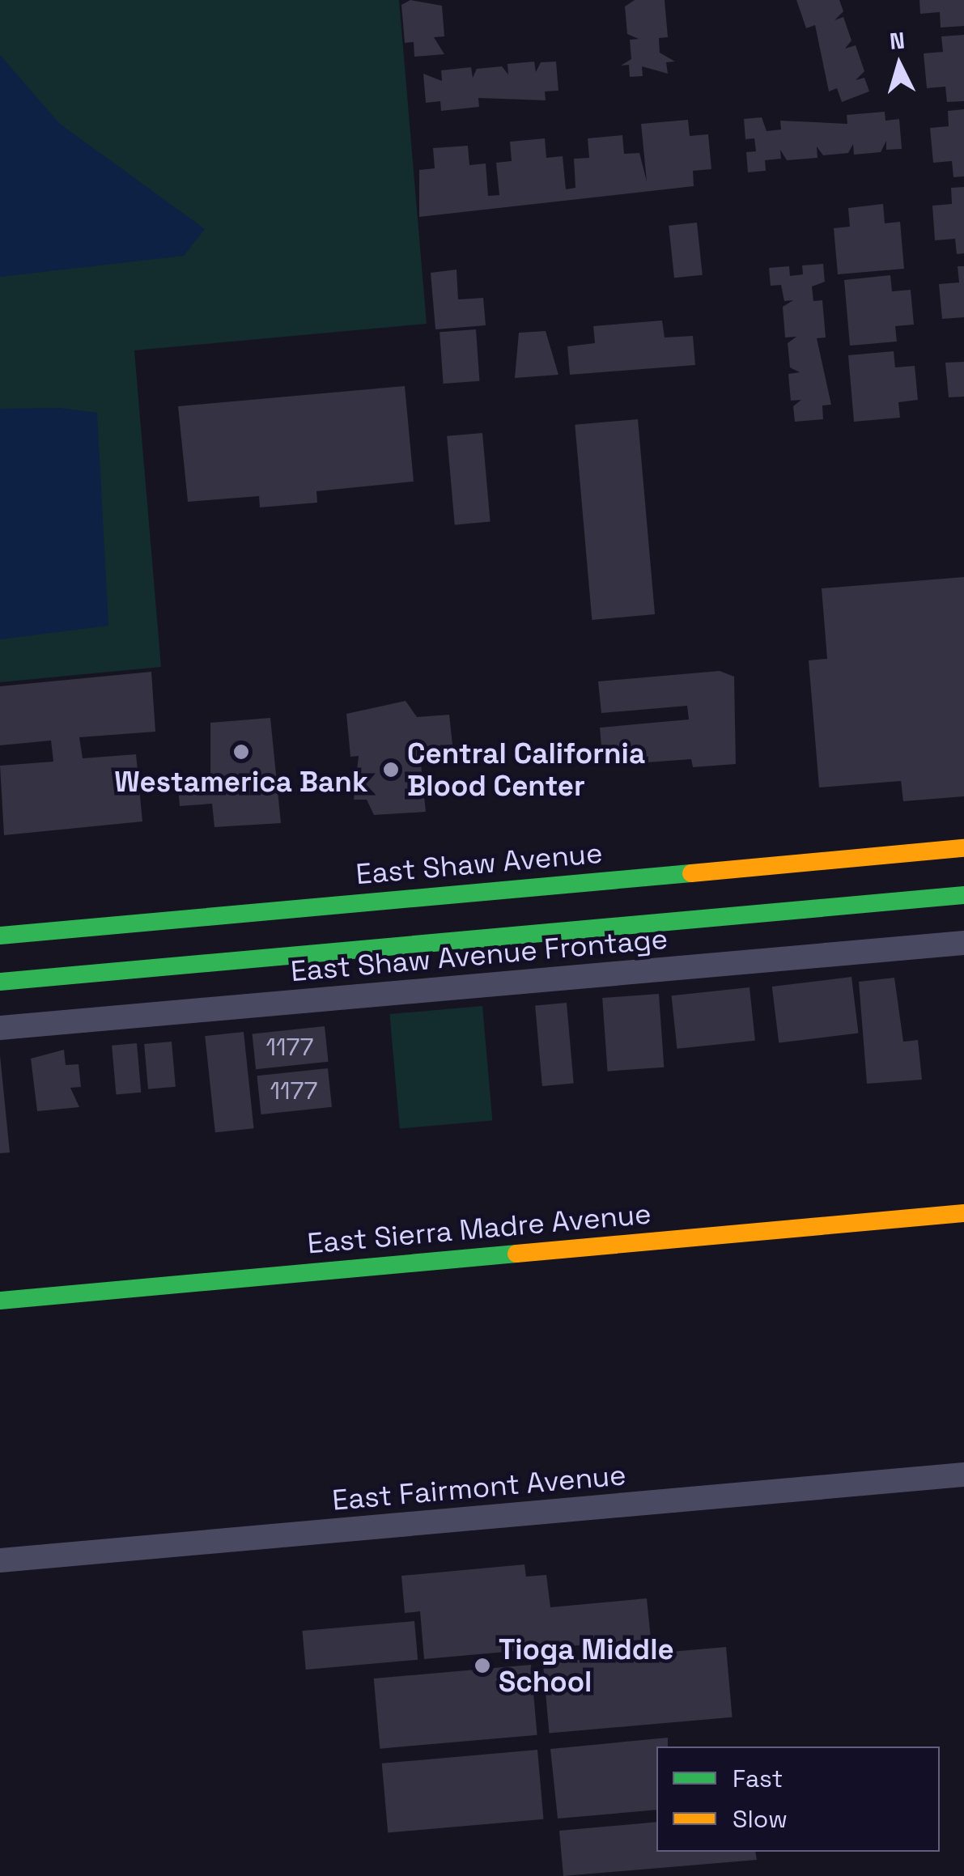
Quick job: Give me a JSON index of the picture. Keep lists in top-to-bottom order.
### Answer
{
  "streets": {
    "main road": ["East Shaw Avenue", "East Sierra Madre Avenue"],
    "street": ["East Shaw Avenue Frontage", "East Fairmont Avenue"]
  },
  "places": ["Westamerica Bank", "Central California Blood Center", "Tioga Middle School"],
  "house_numbers": ["1177", "1177"],
  "legend": ["Fast", "Slow"],
  "north": "top"
}
